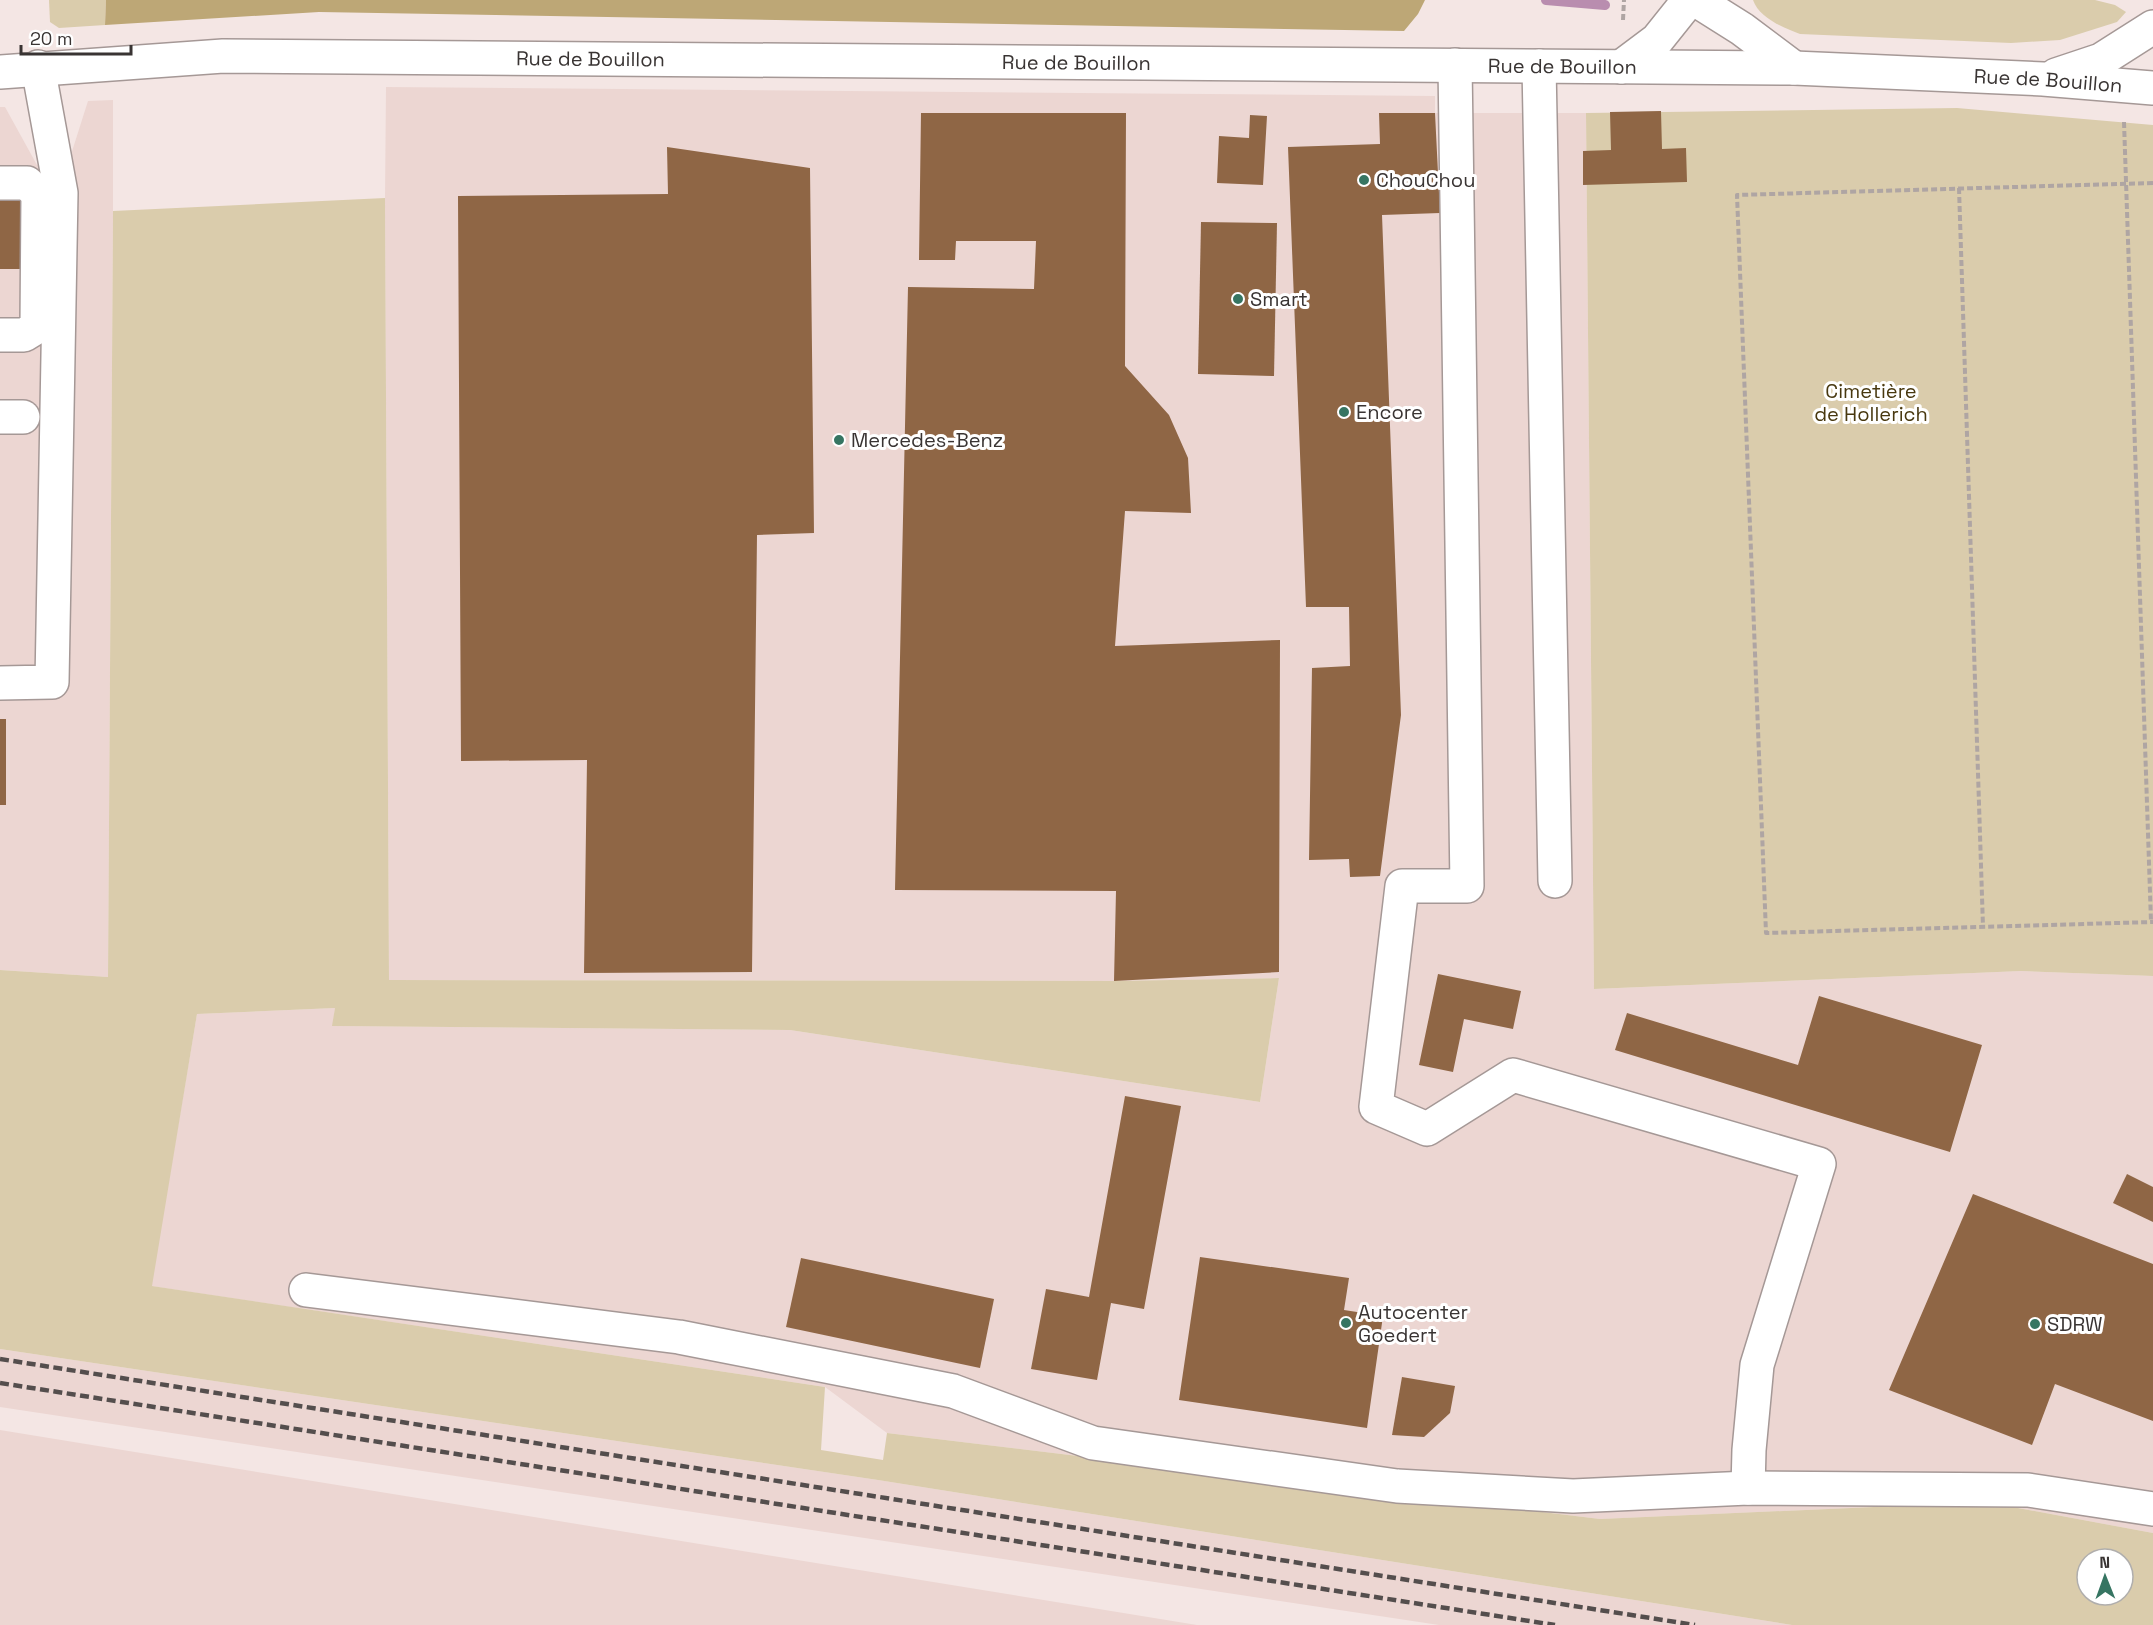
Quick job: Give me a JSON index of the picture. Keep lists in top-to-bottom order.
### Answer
{
  "streets": {
    "street": ["Rue de Bouillon"]
  },
  "parks": ["Cimetière de Hollerich"],
  "places": [
    "ChouChou",
    "Smart",
    "Encore",
    "Mercedes-Benz",
    "Autocenter Goedert",
    "SDRW"
  ],
  "scale_bar": "20 m",
  "north": "top"
}
